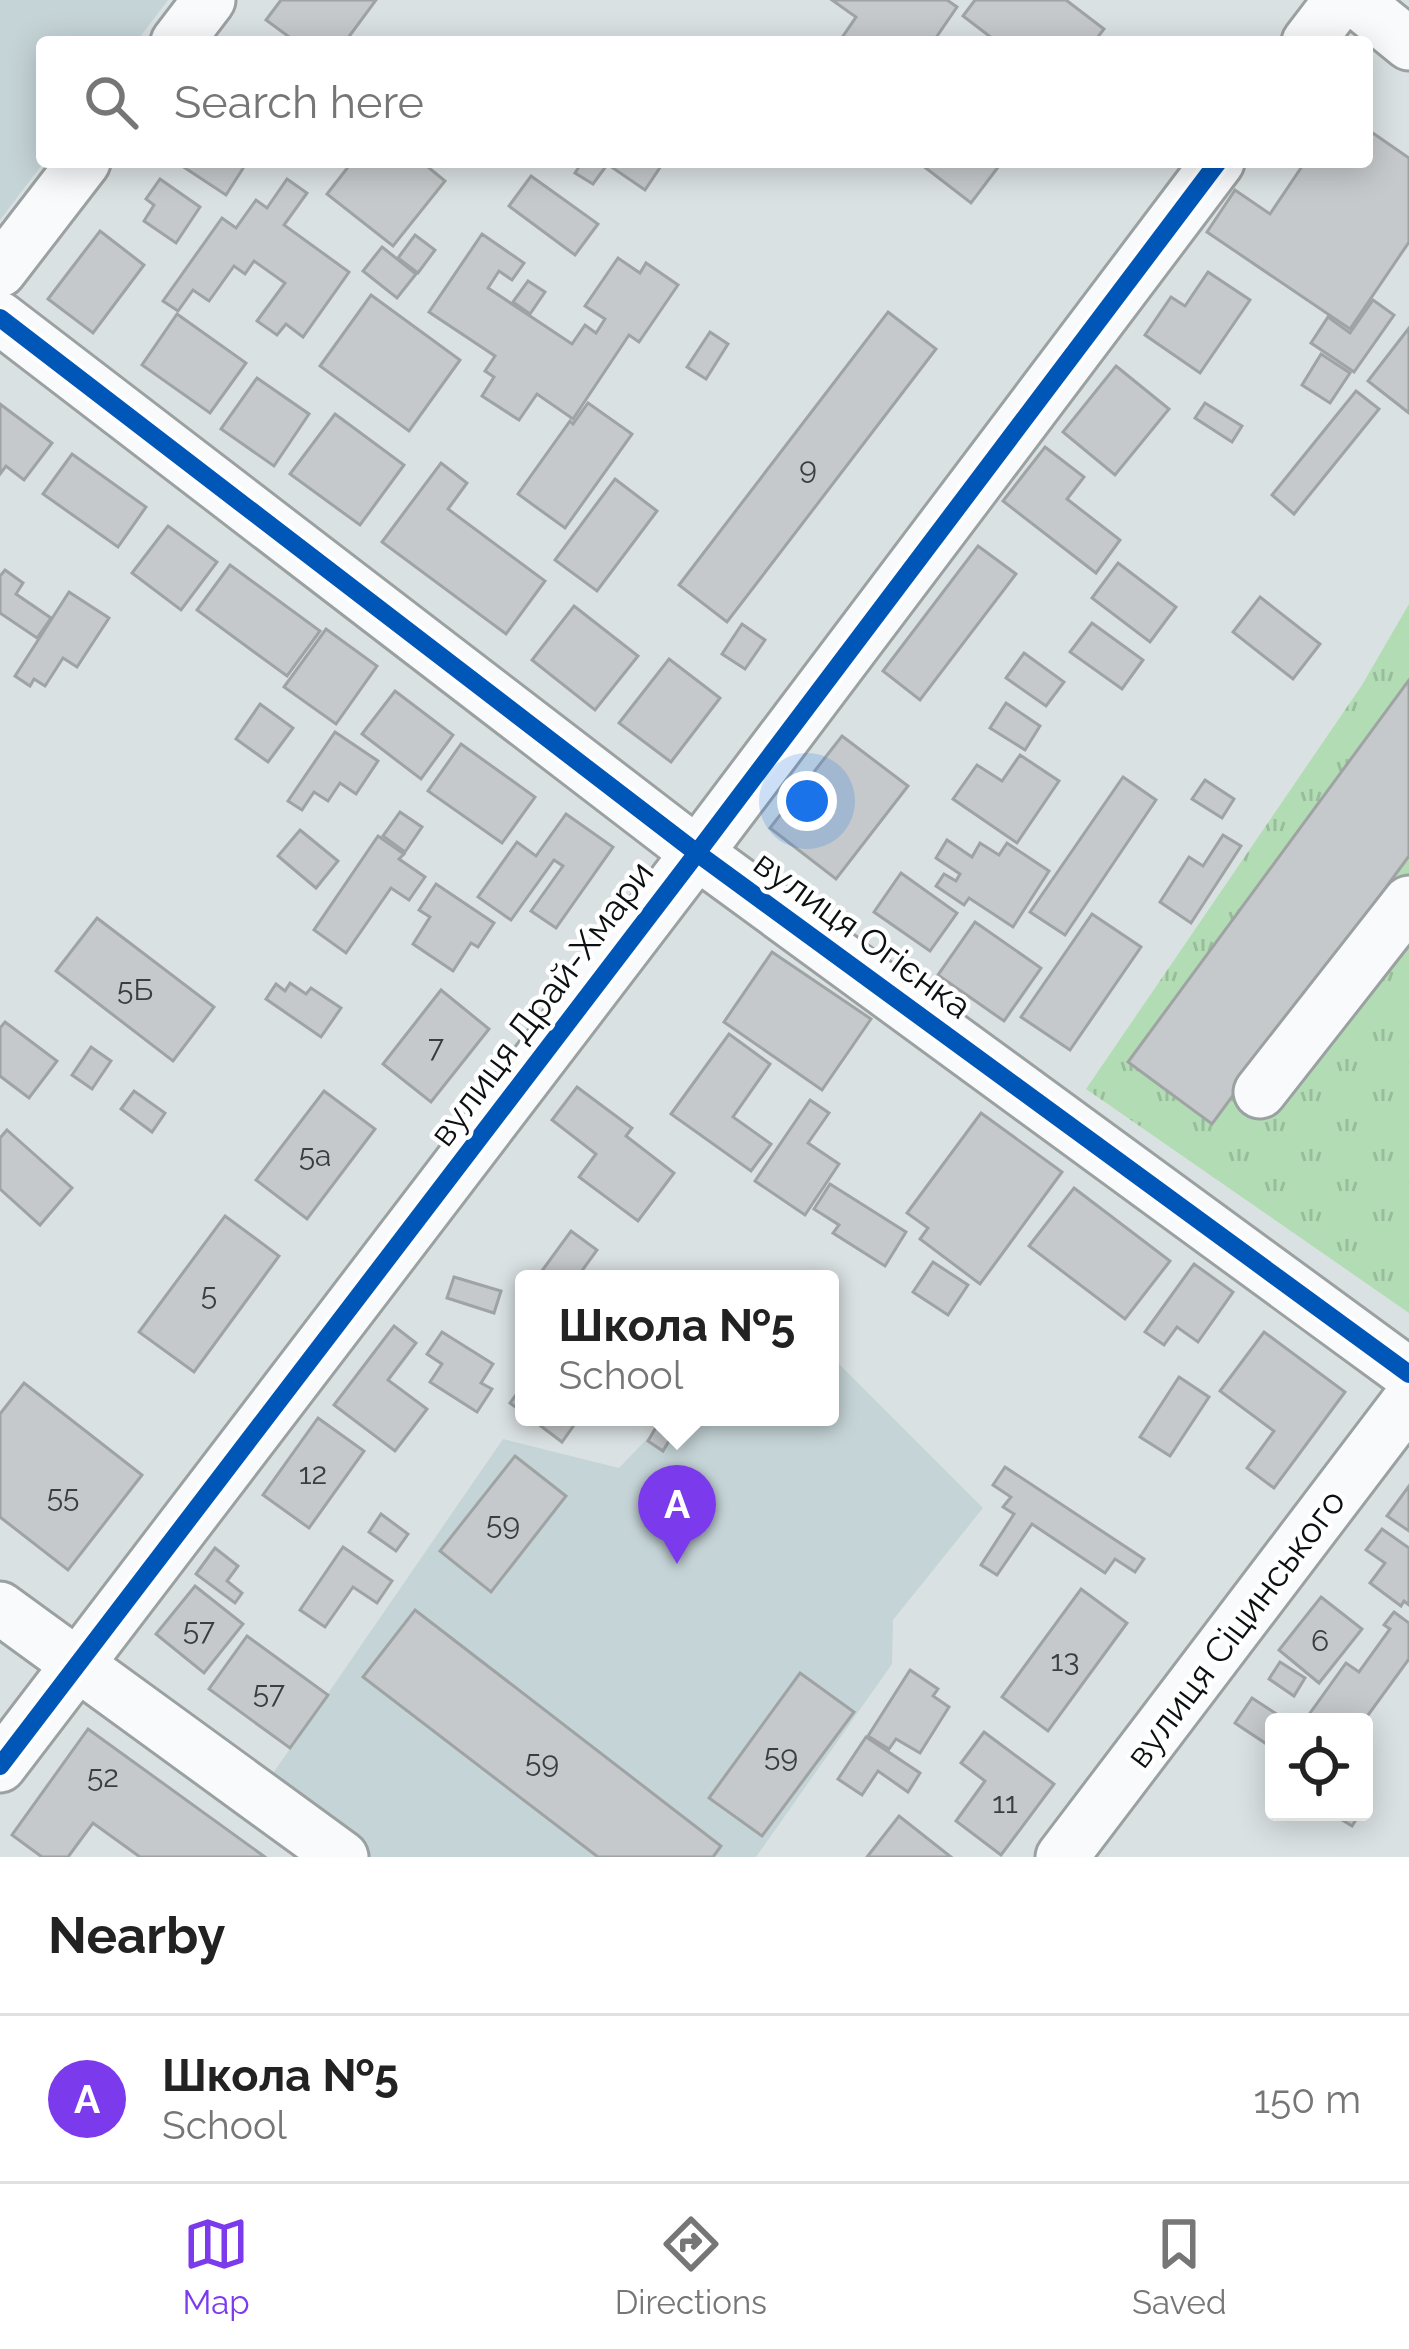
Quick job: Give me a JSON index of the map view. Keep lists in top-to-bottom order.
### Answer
{
  "streets": {
    "street": ["вулиця Огієнка", "вулиця Драй-Хмари", "вулиця Сіцинського"]
  },
  "crossings": [
    ["вулиця Огієнка", "вулиця Драй-Хмари"]
  ],
  "house_numbers": [
    "9",
    "5Б",
    "7",
    "5а",
    "5",
    "12",
    "55",
    "59",
    "57",
    "6",
    "13",
    "57",
    "59",
    "59",
    "52",
    "11"
  ],
  "page": {
    "search": "Search here",
    "popup": ["Школа №5", "School"],
    "pins": "A",
    "heading": "Nearby",
    "list": [
      {
        "mark": "A",
        "name": "Школа №5",
        "note": "School",
        "value": "150 m"
      }
    ],
    "nav": ["Map", "Directions", "Saved"]
  }
}
